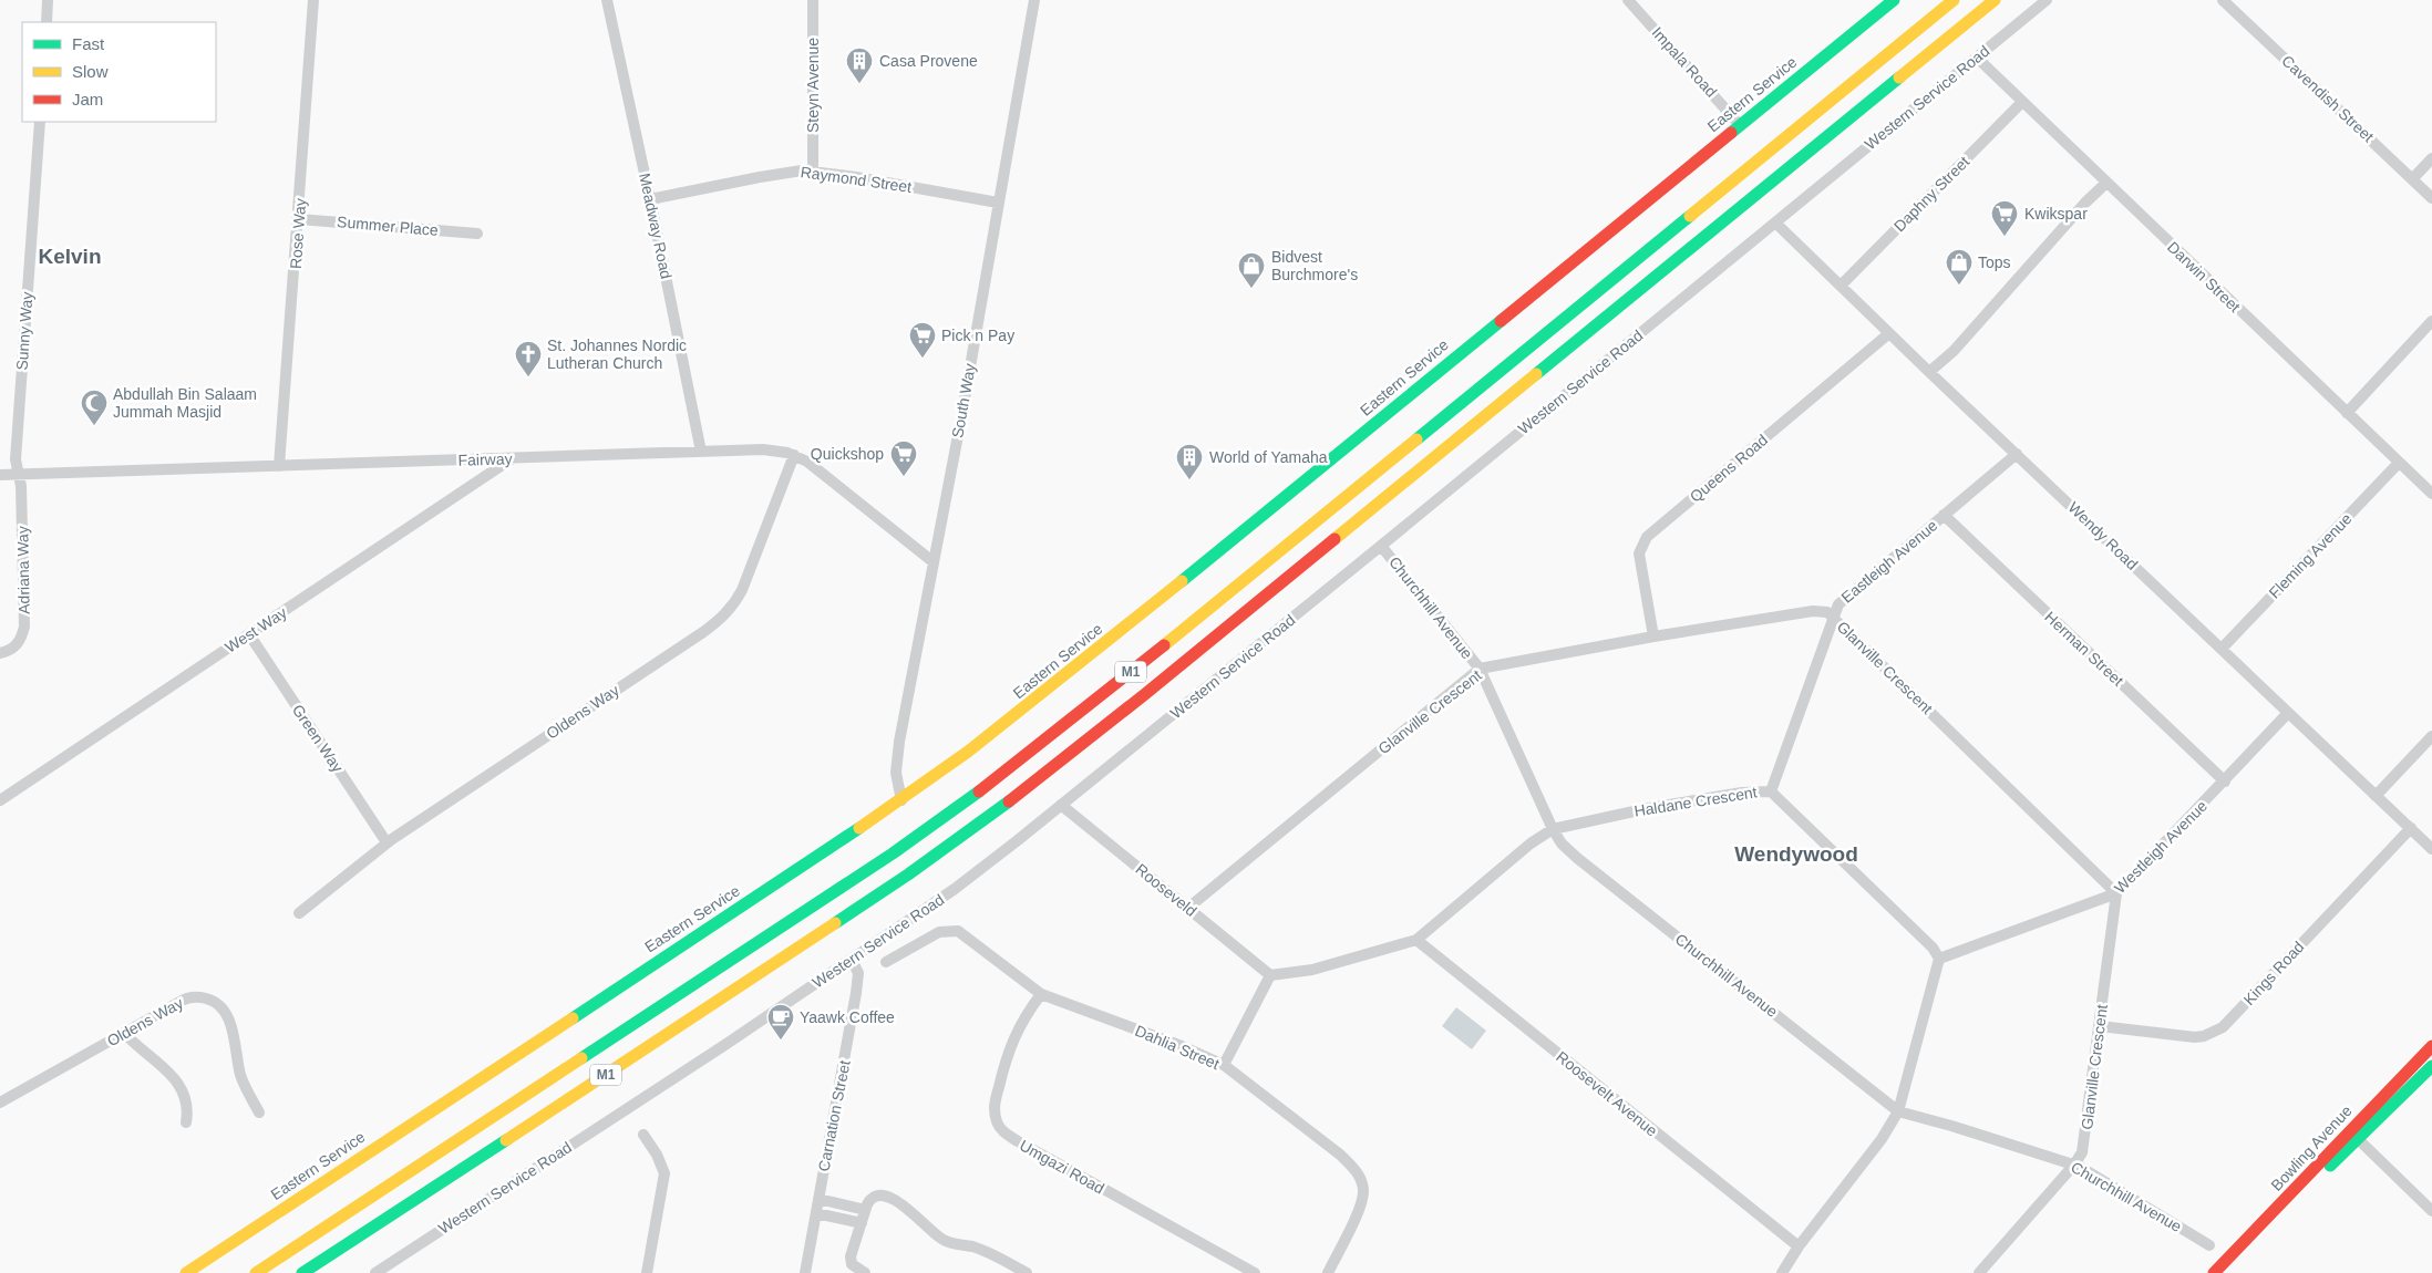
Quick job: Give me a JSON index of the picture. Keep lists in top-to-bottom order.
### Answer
{
  "streets": {
    "main road": ["Eastern Service", "M1", "Bowling Avenue"],
    "street": [
      "Impala Road",
      "Steyn Avenue",
      "Western Service Road",
      "Cavendish Street",
      "Raymond Street",
      "Daphny Street",
      "Summer Place",
      "Meadway Road",
      "Rose Way",
      "Darwin Street",
      "Sunny Way",
      "South Way",
      "Fairway",
      "Queens Road",
      "Wendy Road",
      "Fleming Avenue",
      "Eastleigh Avenue",
      "Adriana Way",
      "Churchhill Avenue",
      "West Way",
      "Herman Street",
      "Glanville Crescent",
      "Oldens Way",
      "Green Way",
      "Haldane Crescent",
      "Westleigh Avenue",
      "Rooseveld",
      "Kings Road",
      "Dahlia Street",
      "Roosevelt Avenue",
      "Carnation Street",
      "Umgazi Road"
    ]
  },
  "crossings": [
    ["Impala Road", "Eastern Service"],
    ["Steyn Avenue", "Raymond Street"],
    ["Eastern Service", "South Way"],
    ["Western Service Road", "Darwin Street"],
    ["Western Service Road", "Wendy Road"],
    ["Western Service Road", "Churchhill Avenue"],
    ["Western Service Road", "Rooseveld"],
    ["Western Service Road", "Carnation Street"],
    ["Raymond Street", "Meadway Road"],
    ["Raymond Street", "South Way"],
    ["Daphny Street", "Darwin Street"],
    ["Daphny Street", "Wendy Road"],
    ["Summer Place", "Rose Way"],
    ["Meadway Road", "Fairway"],
    ["Rose Way", "Fairway"],
    ["Darwin Street", "Fleming Avenue"],
    ["Sunny Way", "Fairway"],
    ["Sunny Way", "Adriana Way"],
    ["South Way", "Fairway"],
    ["Fairway", "Adriana Way"],
    ["Fairway", "West Way"],
    ["Fairway", "Oldens Way"],
    ["Queens Road", "Wendy Road"],
    ["Queens Road", "Glanville Crescent"],
    ["Wendy Road", "Fleming Avenue"],
    ["Wendy Road", "Eastleigh Avenue"],
    ["Wendy Road", "Westleigh Avenue"],
    ["Wendy Road", "Kings Road"],
    ["Eastleigh Avenue", "Herman Street"],
    ["Eastleigh Avenue", "Glanville Crescent"],
    ["Eastleigh Avenue", "Haldane Crescent"],
    ["Churchhill Avenue", "Glanville Crescent"],
    ["Churchhill Avenue", "Haldane Crescent"],
    ["West Way", "Green Way"],
    ["Herman Street", "Westleigh Avenue"],
    ["Glanville Crescent", "Westleigh Avenue"],
    ["Glanville Crescent", "Rooseveld"],
    ["Glanville Crescent", "Kings Road"],
    ["Oldens Way", "Green Way"],
    ["Haldane Crescent", "Westleigh Avenue"],
    ["Haldane Crescent", "Rooseveld"],
    ["Haldane Crescent", "Roosevelt Avenue"],
    ["Dahlia Street", "Umgazi Road"]
  ],
  "districts": ["Kelvin", "Wendywood"],
  "places": {
    "building": ["Casa Provene", "World of Yamaha"],
    "supermarket": ["Kwikspar", "Pick n Pay", "Quickshop"],
    "shop": ["Tops", "Bidvest Burchmore's"],
    "church": ["St. Johannes Nordic Lutheran Church"],
    "mosque": ["Abdullah Bin Salaam Jummah Masjid"],
    "cafe": ["Yaawk Coffee"]
  },
  "legend": ["Fast", "Slow", "Jam"]
}
